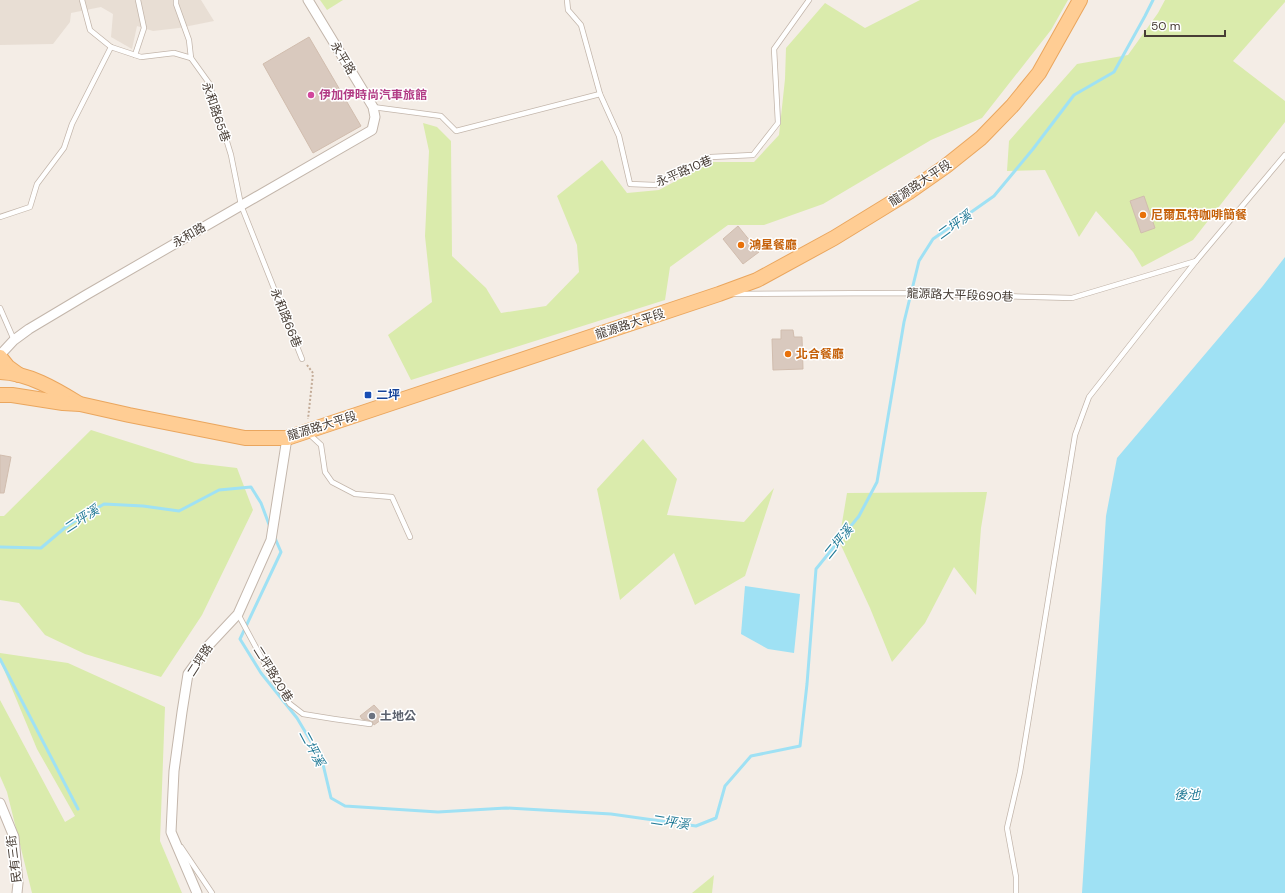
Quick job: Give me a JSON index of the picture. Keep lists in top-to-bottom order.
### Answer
{
  "streets": {
    "main road": ["龍源路大平段"],
    "street": [
      "永平路",
      "永和路",
      "二坪路",
      "民有三街"
    ],
    "lane": [
      "永和路65巷",
      "永平路10巷",
      "龍源路大平段690巷",
      "永和路66巷",
      "二坪路20巷"
    ]
  },
  "crossings": [
    ["永平路", "永和路"],
    ["永和路65巷", "永和路"],
    ["永和路65巷", "永和路66巷"],
    ["龍源路大平段", "龍源路大平段690巷"],
    ["龍源路大平段", "永和路66巷"],
    ["龍源路大平段", "二坪路"],
    ["永和路", "永和路66巷"],
    ["二坪路", "二坪路20巷"]
  ],
  "water": ["二坪溪", "後池"],
  "places": {
    "other": [
      "伊加伊時尚汽車旅館",
      "尼爾瓦特咖啡簡餐",
      "鴻星餐廳",
      "北合餐廳",
      "土地公"
    ],
    "transit": ["二坪"]
  },
  "scale_bar": "50 m"
}
